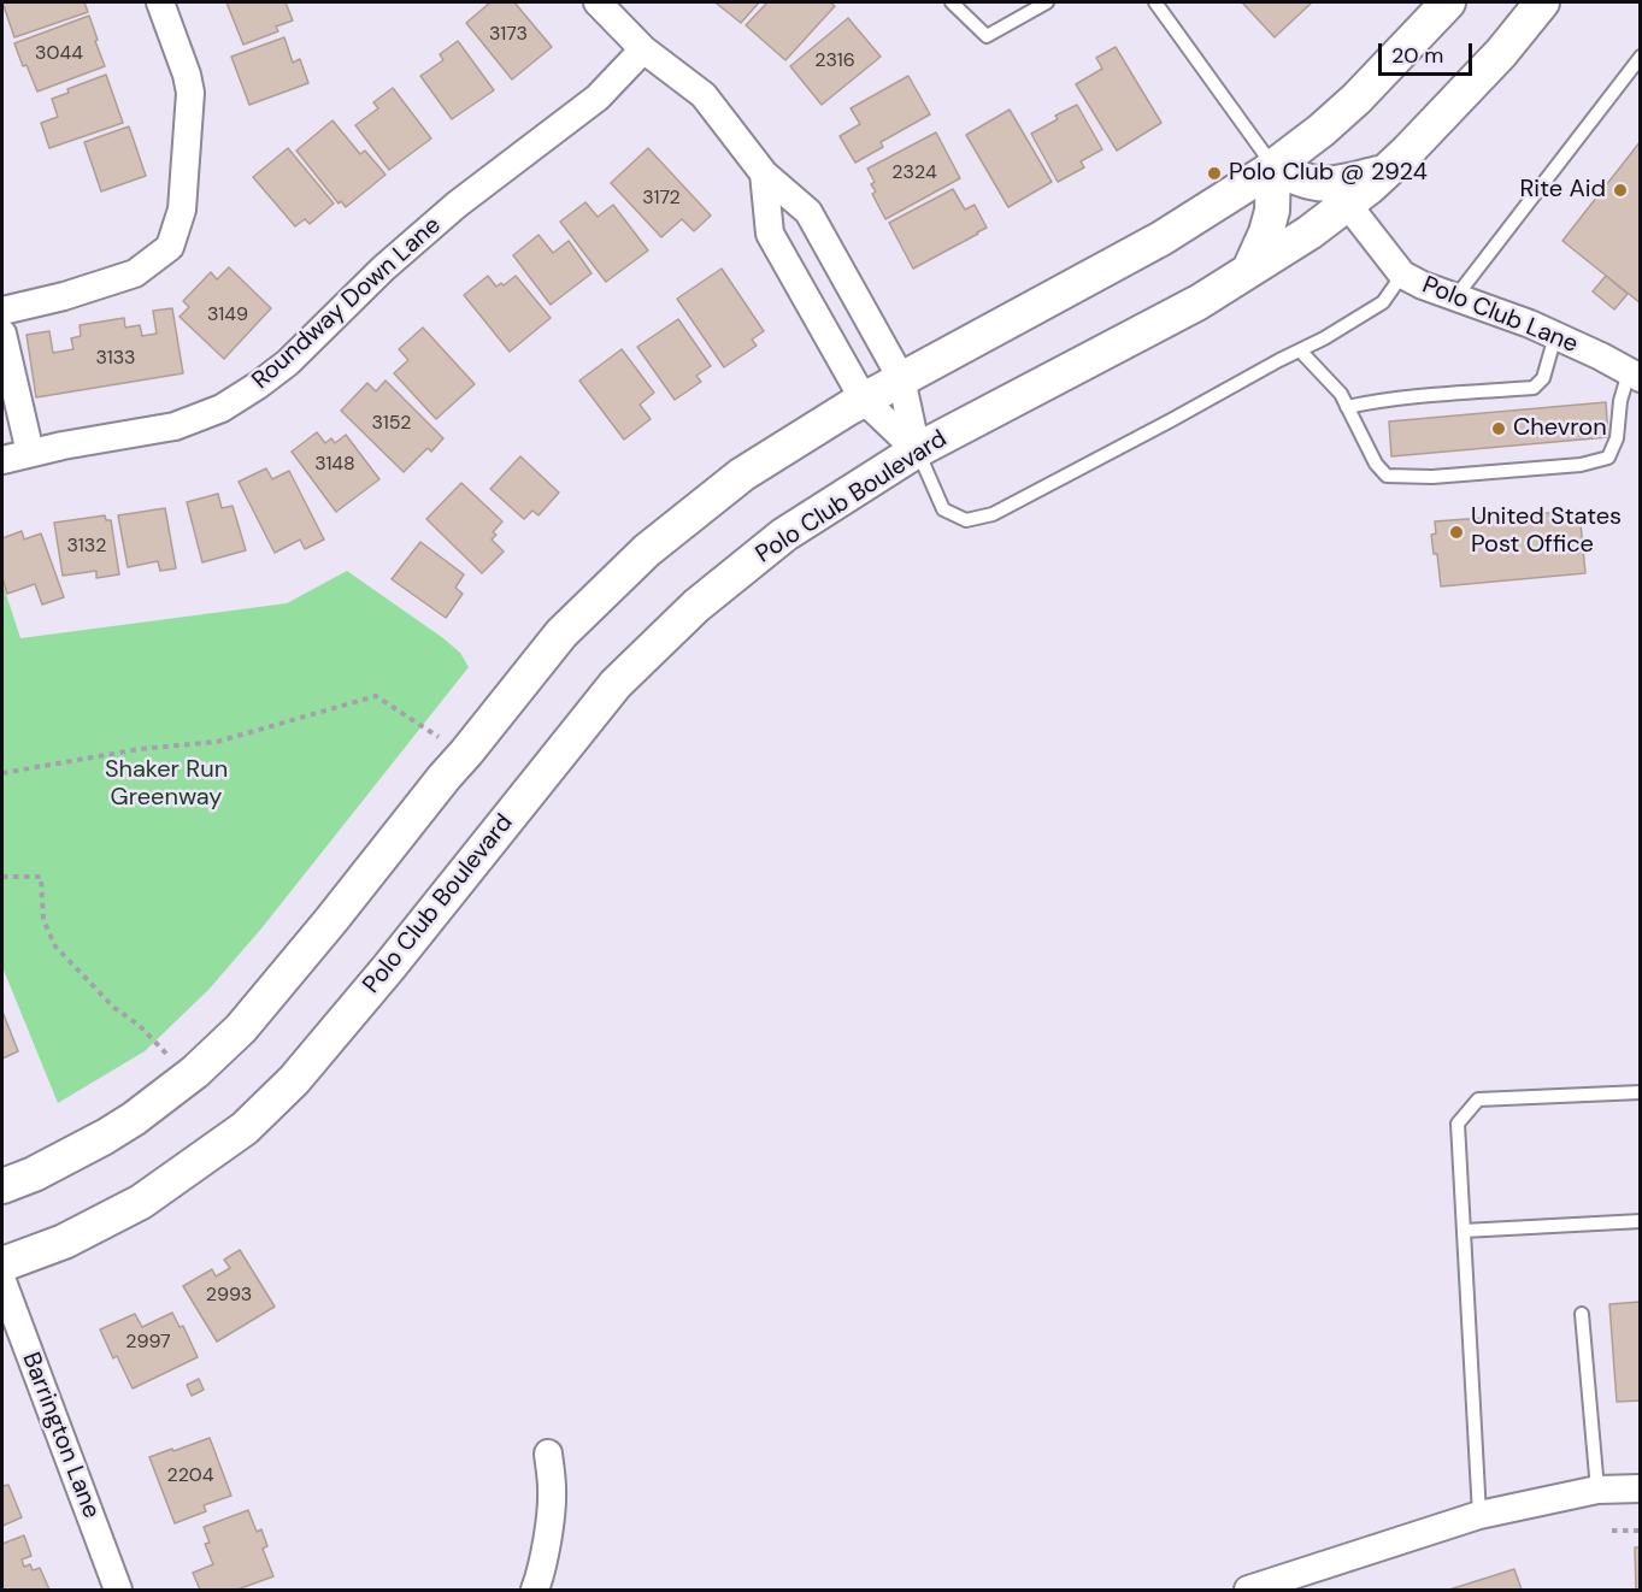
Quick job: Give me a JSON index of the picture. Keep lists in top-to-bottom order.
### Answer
{
  "streets": {
    "street": [
      "Roundway Down Lane",
      "Polo Club Lane",
      "Polo Club Boulevard",
      "Barrington Lane"
    ]
  },
  "crossings": [
    ["Polo Club Lane", "Polo Club Boulevard"]
  ],
  "parks": ["Shaker Run Greenway"],
  "places": [
    "Polo Club @ 2924",
    "Rite Aid",
    "Chevron",
    "United States Post Office"
  ],
  "house_numbers": [
    "3173",
    "3044",
    "2316",
    "2324",
    "3172",
    "3149",
    "3133",
    "3152",
    "3148",
    "3132",
    "2993",
    "2997",
    "2204"
  ],
  "scale_bar": "20 m"
}
